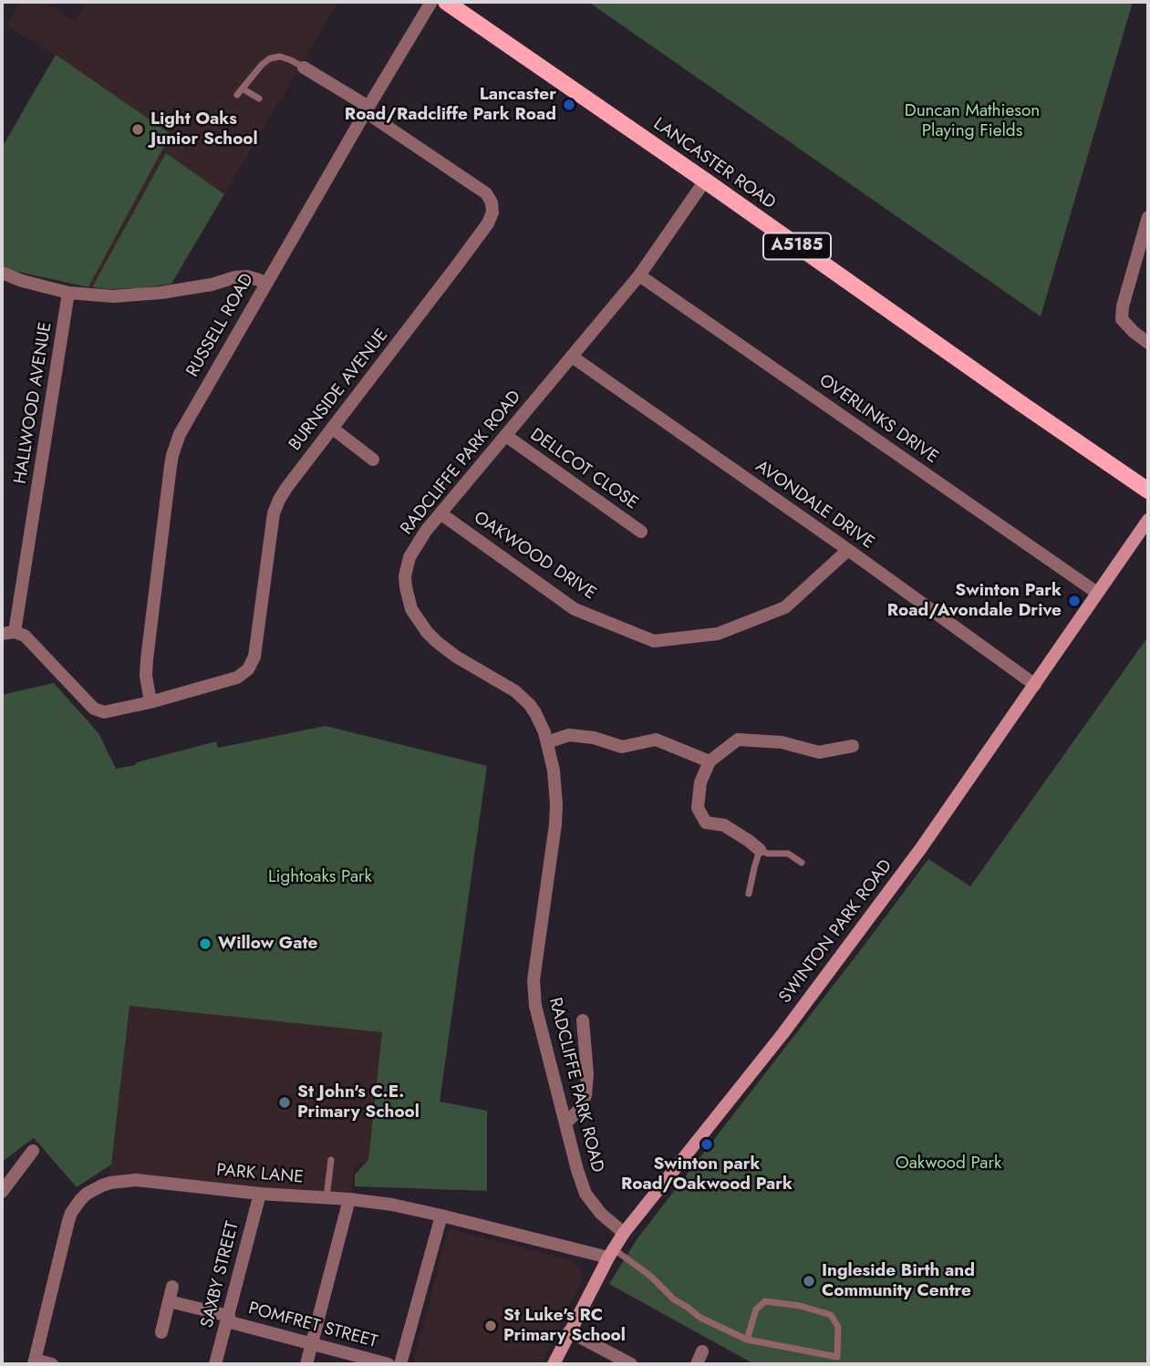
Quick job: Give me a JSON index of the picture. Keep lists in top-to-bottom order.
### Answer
{
  "streets": {
    "main road": ["LANCASTER ROAD", "A5185"],
    "street": [
      "RUSSELL ROAD",
      "BURNSIDE AVENUE",
      "HALLWOOD AVENUE",
      "OVERLINKS DRIVE",
      "RADCLIFFE PARK ROAD",
      "DELLCOT CLOSE",
      "AVONDALE DRIVE",
      "OAKWOOD DRIVE",
      "SWINTON PARK ROAD",
      "PARK LANE",
      "SAXBY STREET",
      "POMFRET STREET"
    ]
  },
  "crossings": [
    ["LANCASTER ROAD", "RADCLIFFE PARK ROAD"],
    ["RUSSELL ROAD", "BURNSIDE AVENUE"],
    ["OVERLINKS DRIVE", "RADCLIFFE PARK ROAD"],
    ["OVERLINKS DRIVE", "SWINTON PARK ROAD"],
    ["RADCLIFFE PARK ROAD", "DELLCOT CLOSE"],
    ["RADCLIFFE PARK ROAD", "AVONDALE DRIVE"],
    ["RADCLIFFE PARK ROAD", "OAKWOOD DRIVE"],
    ["RADCLIFFE PARK ROAD", "SWINTON PARK ROAD"],
    ["AVONDALE DRIVE", "OAKWOOD DRIVE"],
    ["AVONDALE DRIVE", "SWINTON PARK ROAD"],
    ["SWINTON PARK ROAD", "PARK LANE"],
    ["PARK LANE", "SAXBY STREET"],
    ["SAXBY STREET", "POMFRET STREET"]
  ],
  "parks": ["Duncan Mathieson Playing Fields", "Lightoaks Park", "Oakwood Park"],
  "places": [
    "Lancaster Road/Radcliffe Park Road",
    "Light Oaks Junior School",
    "Swinton Park Road/Avondale Drive",
    "Willow Gate",
    "St John's C.E. Primary School",
    "Swinton park Road/Oakwood Park",
    "Ingleside Birth and Community Centre",
    "St Luke's RC Primary School"
  ]
}
